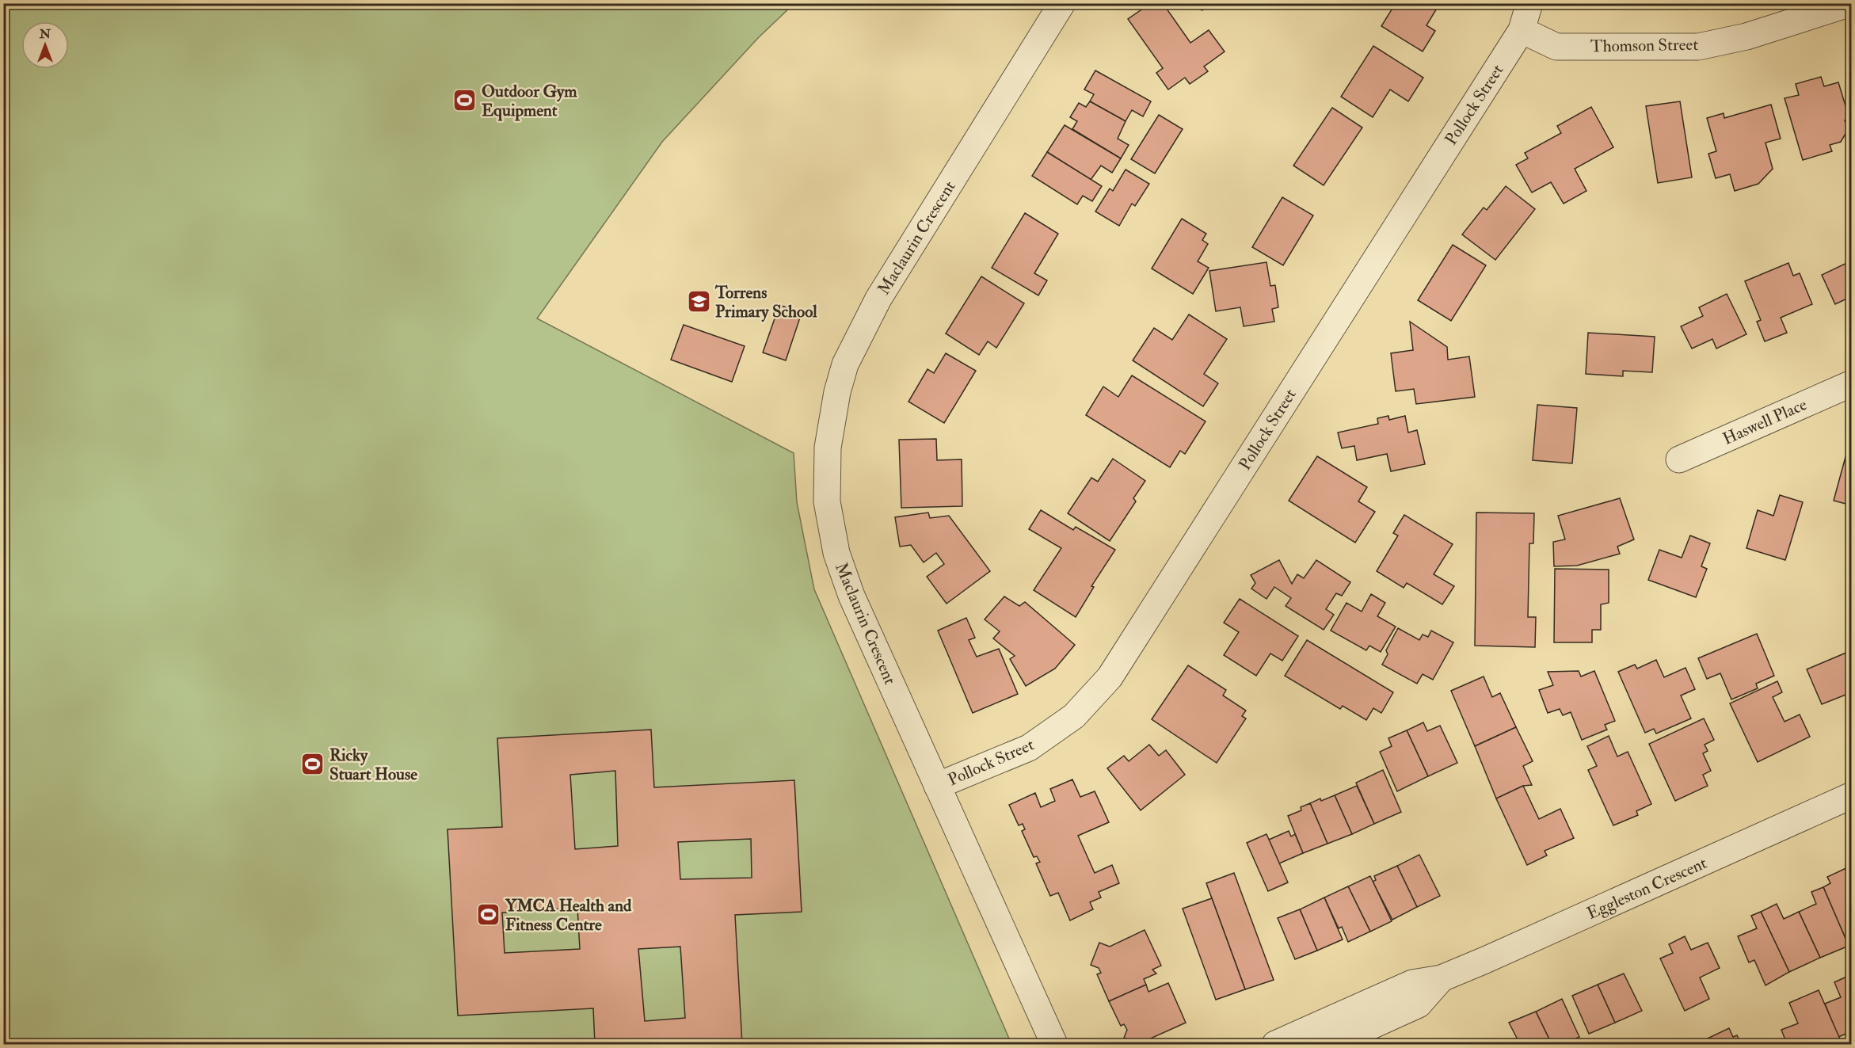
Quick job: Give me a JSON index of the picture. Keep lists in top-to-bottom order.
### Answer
{
  "streets": {
    "street": [
      "Thomson Street",
      "Pollock Street",
      "Maclaurin Crescent",
      "Haswell Place",
      "Eggleston Crescent"
    ]
  },
  "crossings": [
    ["Thomson Street", "Pollock Street"],
    ["Pollock Street", "Maclaurin Crescent"]
  ],
  "places": {
    "sports": ["Outdoor Gym Equipment", "Ricky Stuart House", "YMCA Health and Fitness Centre"],
    "school or university": ["Torrens Primary School"]
  },
  "north": "top"
}
